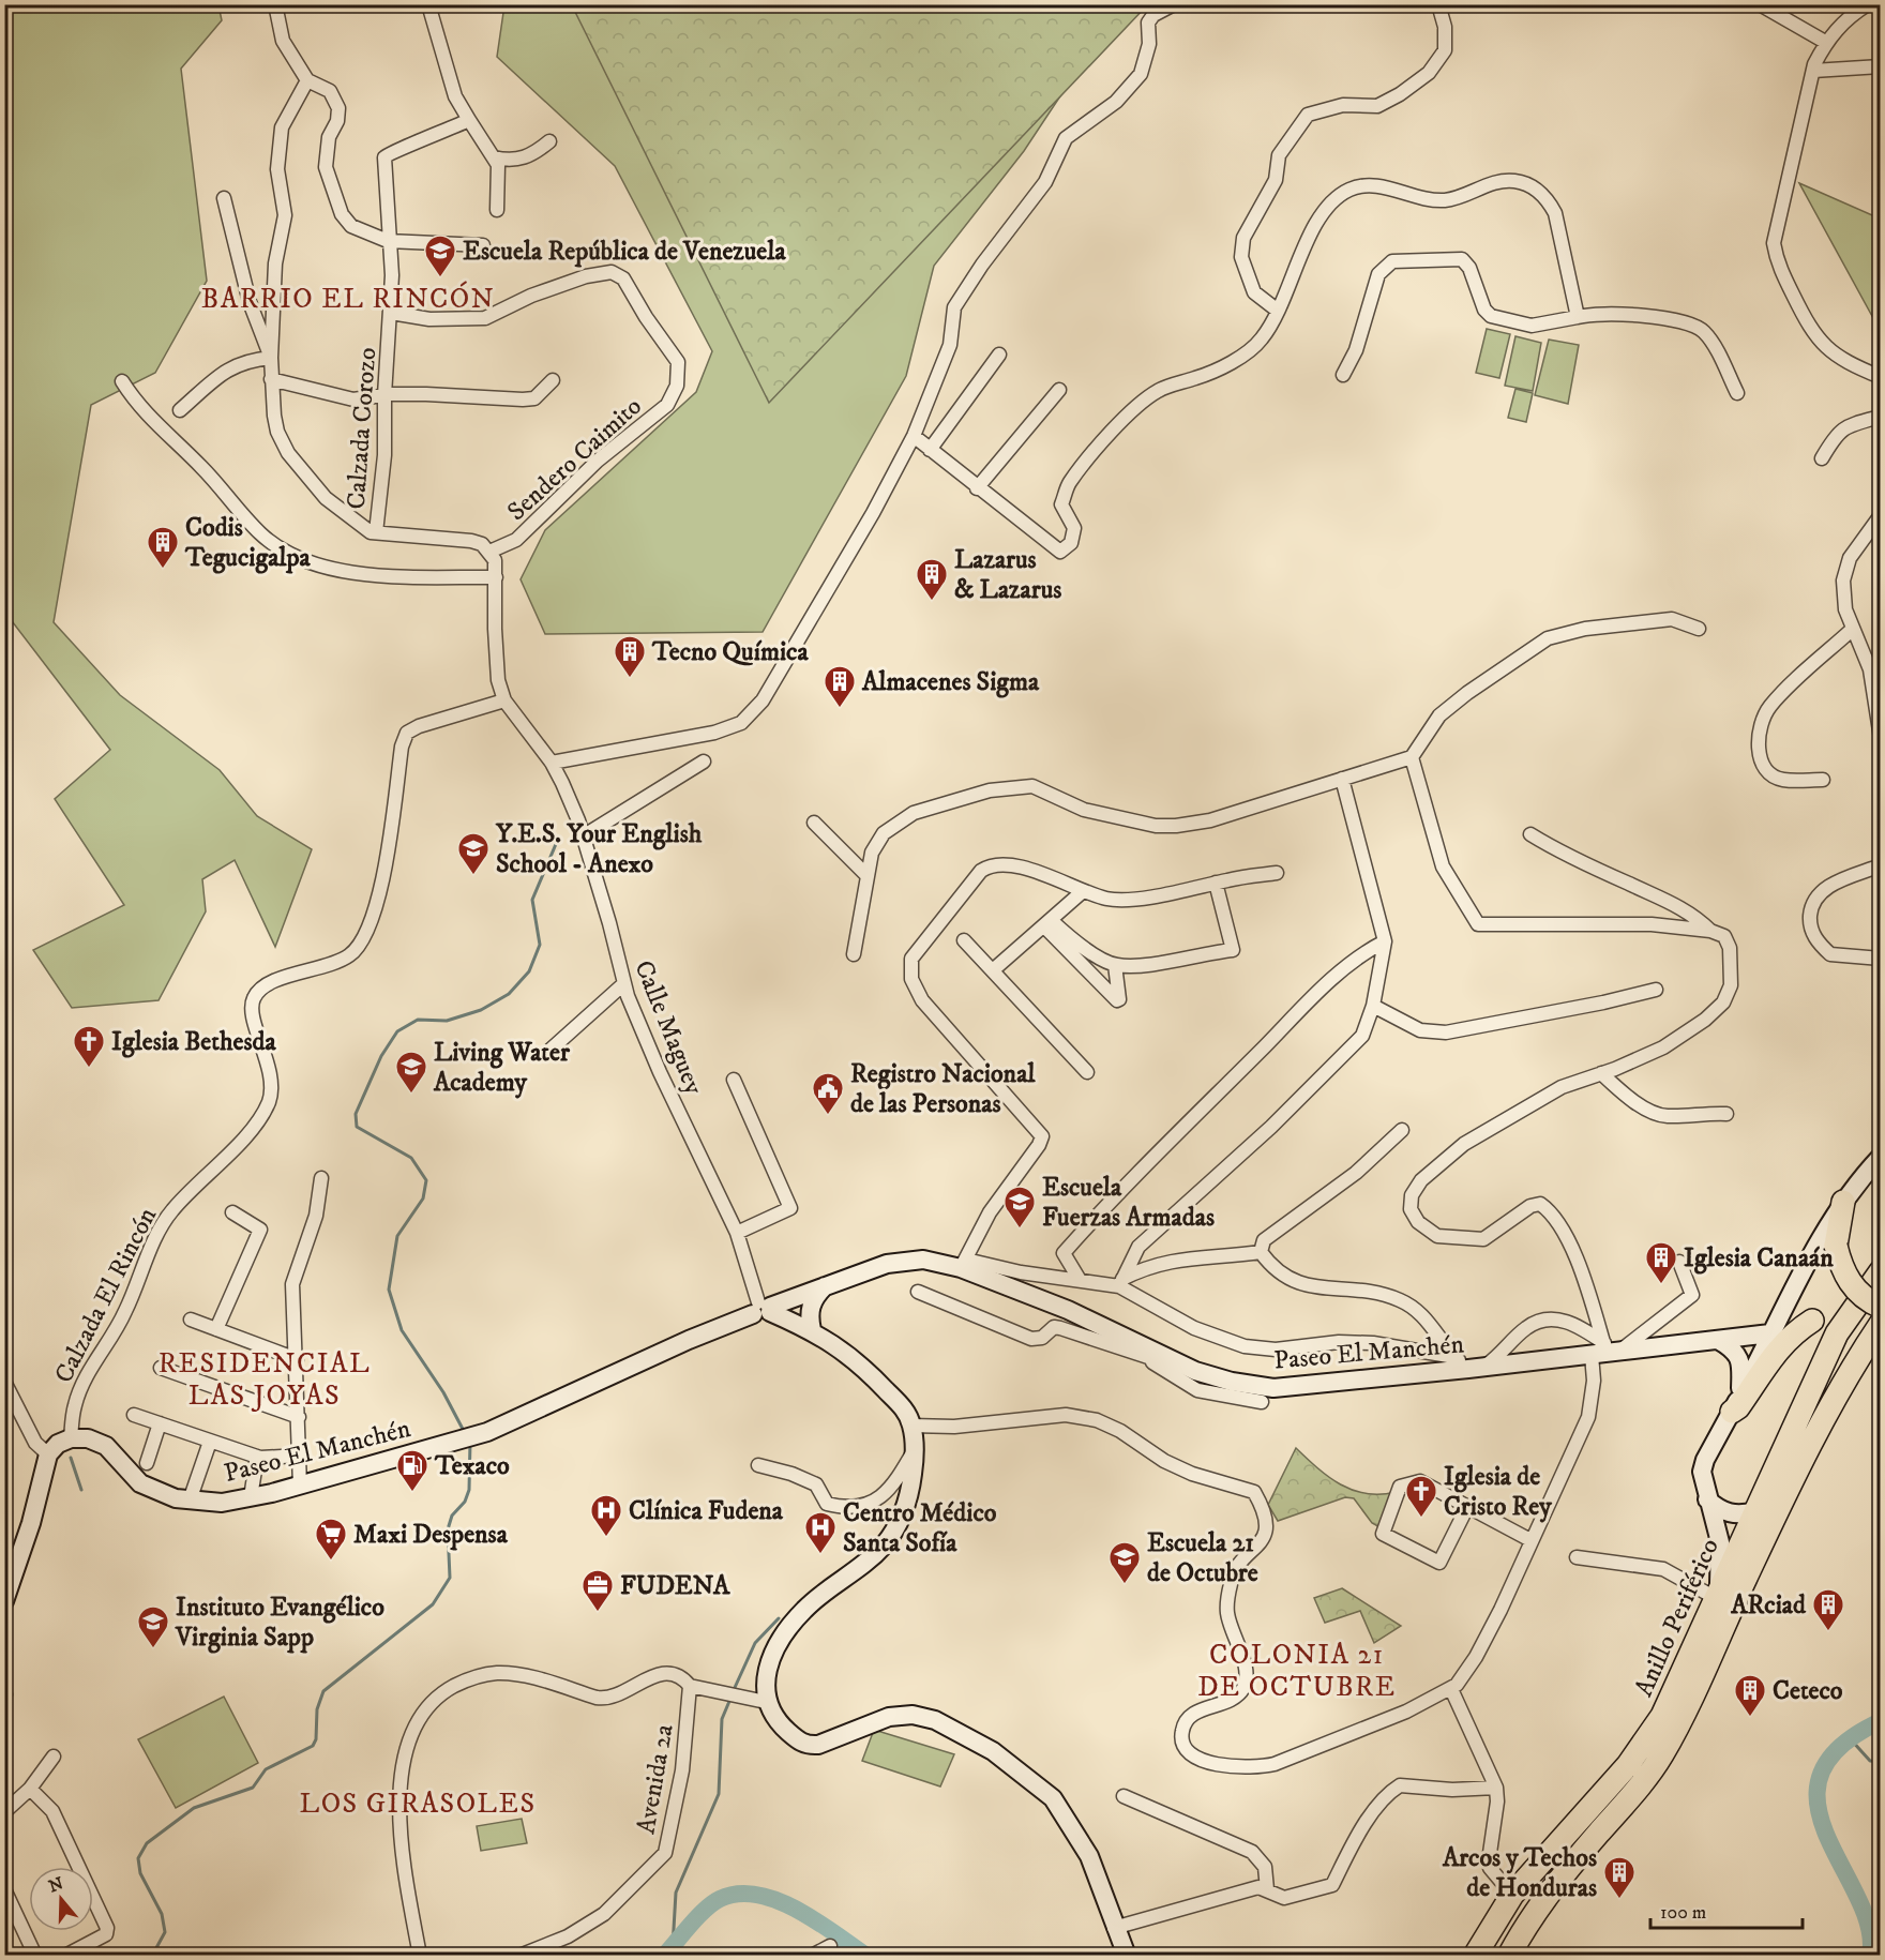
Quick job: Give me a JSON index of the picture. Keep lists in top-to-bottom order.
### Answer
{
  "streets": {
    "highway": ["Anillo Periférico"],
    "street": [
      "Calzada Corozo",
      "Sendero Caimito",
      "Calle Maguey",
      "Calzada El Rincón",
      "Paseo El Manchén",
      "Avenida 2a"
    ]
  },
  "crossings": [
    ["Calzada Corozo", "Sendero Caimito"],
    ["Sendero Caimito", "Calle Maguey"],
    ["Calle Maguey", "Calzada El Rincón"],
    ["Calle Maguey", "Paseo El Manchén"],
    ["Calzada El Rincón", "Paseo El Manchén"]
  ],
  "districts": [
    "BARRIO EL RINCÓN",
    "RESIDENCIAL LAS JOYAS",
    "COLONIA 21 DE OCTUBRE",
    "LOS GIRASOLES"
  ],
  "places": {
    "school or university": [
      "Escuela República de Venezuela",
      "Y.E.S. Your English School - Anexo",
      "Living Water Academy",
      "Escuela Fuerzas Armadas",
      "Escuela 21 de Octubre",
      "Instituto Evangélico Virginia Sapp"
    ],
    "building": [
      "Codis Tegucigalpa",
      "Lazarus & Lazarus",
      "Tecno Química",
      "Almacenes Sigma",
      "Iglesia Canaán",
      "ARciad",
      "Ceteco",
      "Arcos y Techos de Honduras"
    ],
    "church": ["Iglesia Bethesda", "Iglesia de Cristo Rey"],
    "public building": ["Registro Nacional de las Personas"],
    "fuel station": ["Texaco"],
    "hospital": ["Clínica Fudena", "Centro Médico Santa Sofía"],
    "supermarket": ["Maxi Despensa"],
    "office": ["FUDENA"]
  },
  "scale_bar": "100 m",
  "north": "top"
}
